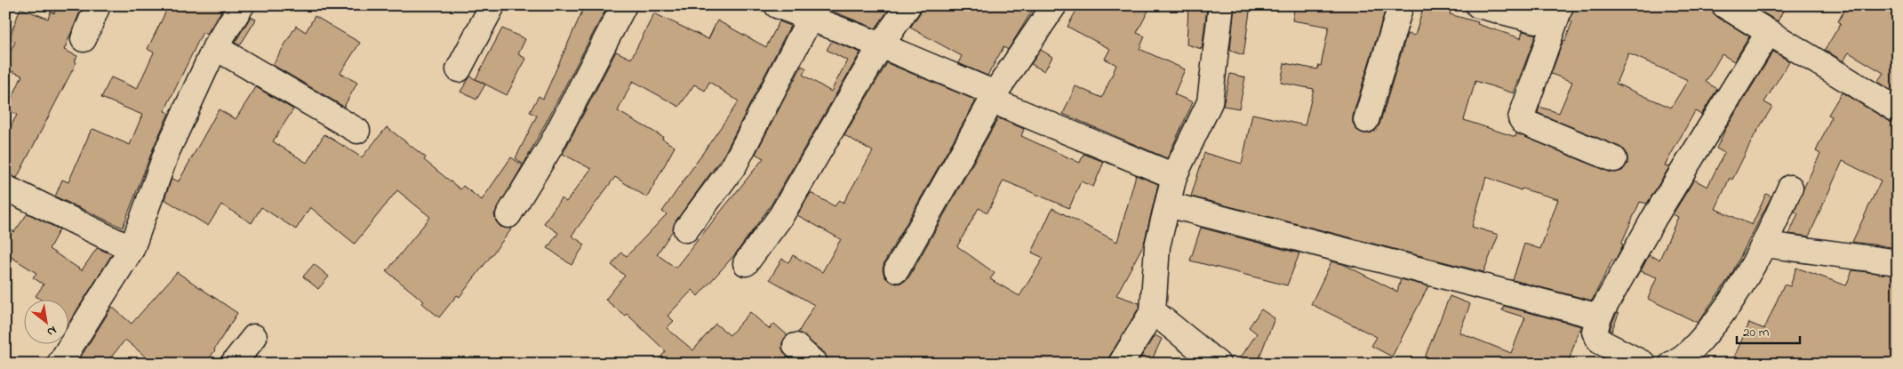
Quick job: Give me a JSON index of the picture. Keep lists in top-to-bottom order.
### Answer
{
  "scale_bar": "20 m",
  "north": "bottom right"
}
